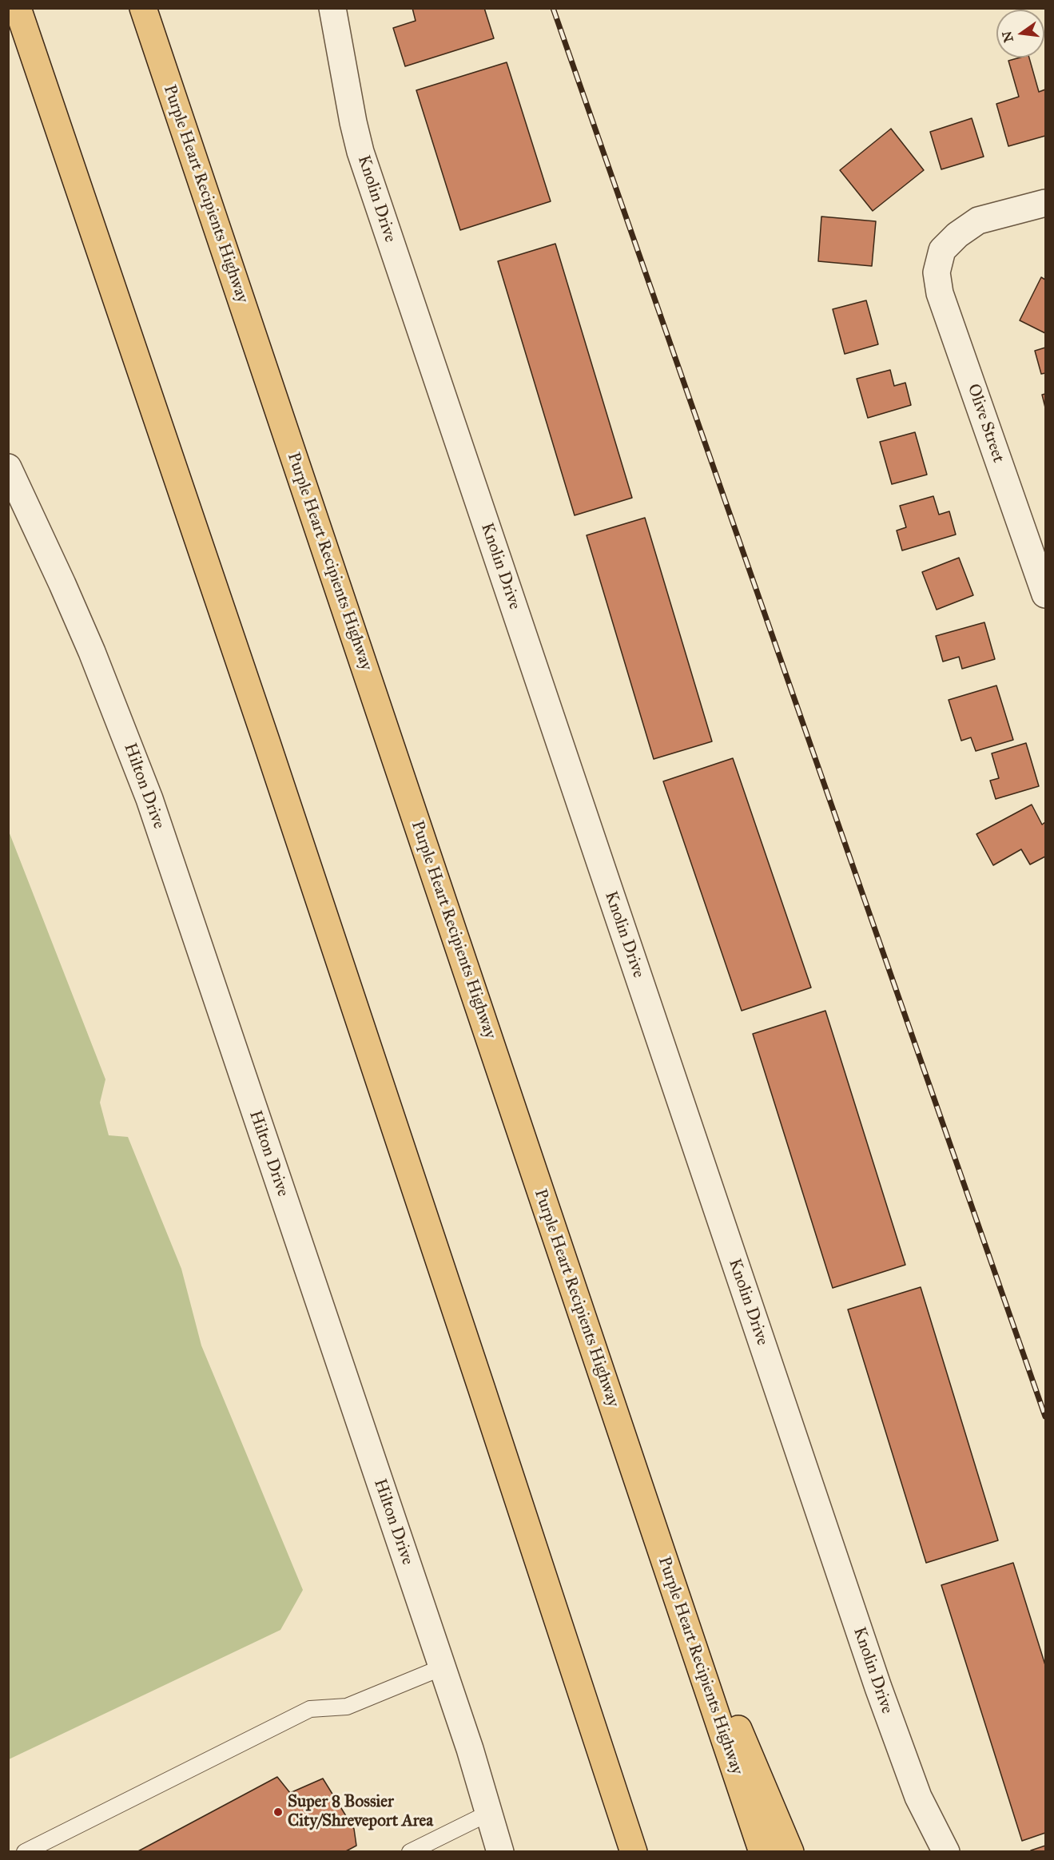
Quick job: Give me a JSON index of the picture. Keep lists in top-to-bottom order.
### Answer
{
  "streets": {
    "highway": ["Purple Heart Recipients Highway"],
    "street": ["Knolin Drive", "Olive Street", "Hilton Drive"]
  },
  "places": ["Super 8 Bossier City/Shreveport Area"],
  "north": "left"
}
